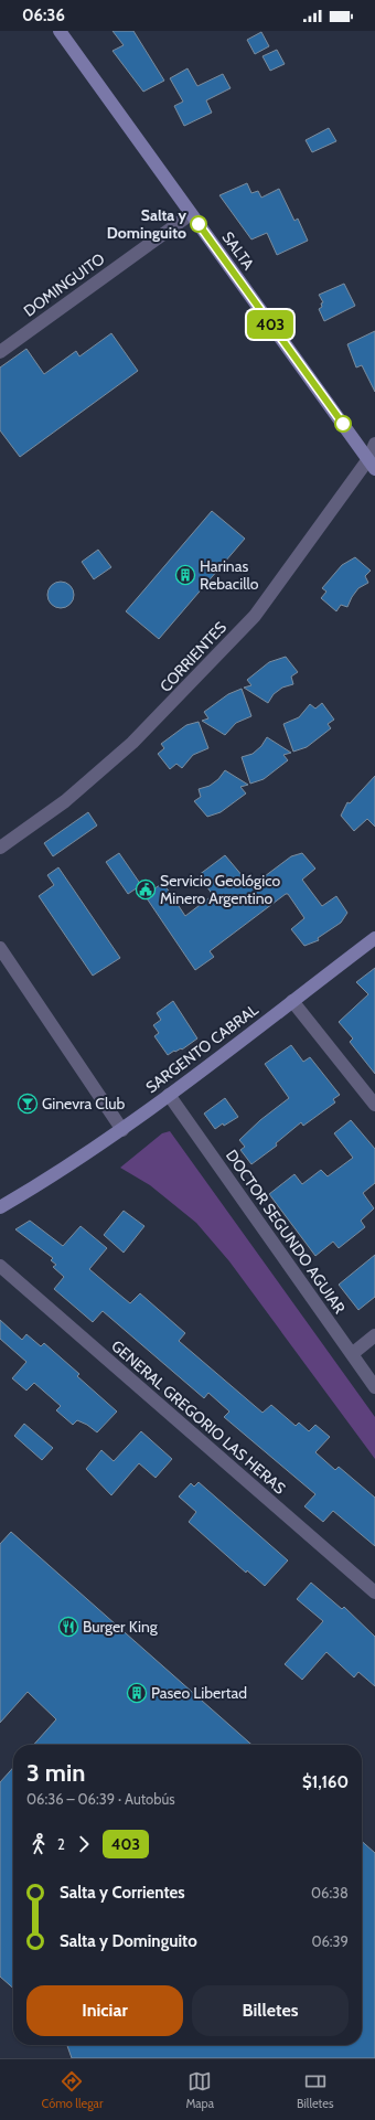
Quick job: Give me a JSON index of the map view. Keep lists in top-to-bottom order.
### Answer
{
  "streets": {
    "main road": ["SALTA", "SARGENTO CABRAL"],
    "street": [
      "DOMINGUITO",
      "CORRIENTES",
      "DOCTOR SEGUNDO AGUIAR",
      "GENERAL GREGORIO LAS HERAS"
    ]
  },
  "crossings": [
    ["SALTA", "DOMINGUITO"],
    ["SALTA", "CORRIENTES"],
    ["SARGENTO CABRAL", "DOCTOR SEGUNDO AGUIAR"]
  ],
  "places": {
    "other": ["Salta y Dominguito"],
    "building": ["Harinas Rebacillo", "Paseo Libertad"],
    "public building": ["Servicio Geológico Minero Argentino"],
    "bar": ["Ginevra Club"],
    "restaurant": ["Burger King"]
  },
  "lines": ["bus line 403"],
  "page": {
    "status": "06:36",
    "on_map": "403",
    "heading": ["3 min", "06:36 – 06:39 · Autobús", "$1,160"],
    "legs": ["2", "403"],
    "list": [
      {
        "name": "Salta y Corrientes",
        "value": "06:38"
      },
      {
        "name": "Salta y Dominguito",
        "value": "06:39"
      }
    ],
    "buttons": ["Iniciar", "Billetes"],
    "tabs": ["Cómo llegar", "Mapa", "Billetes"]
  }
}
